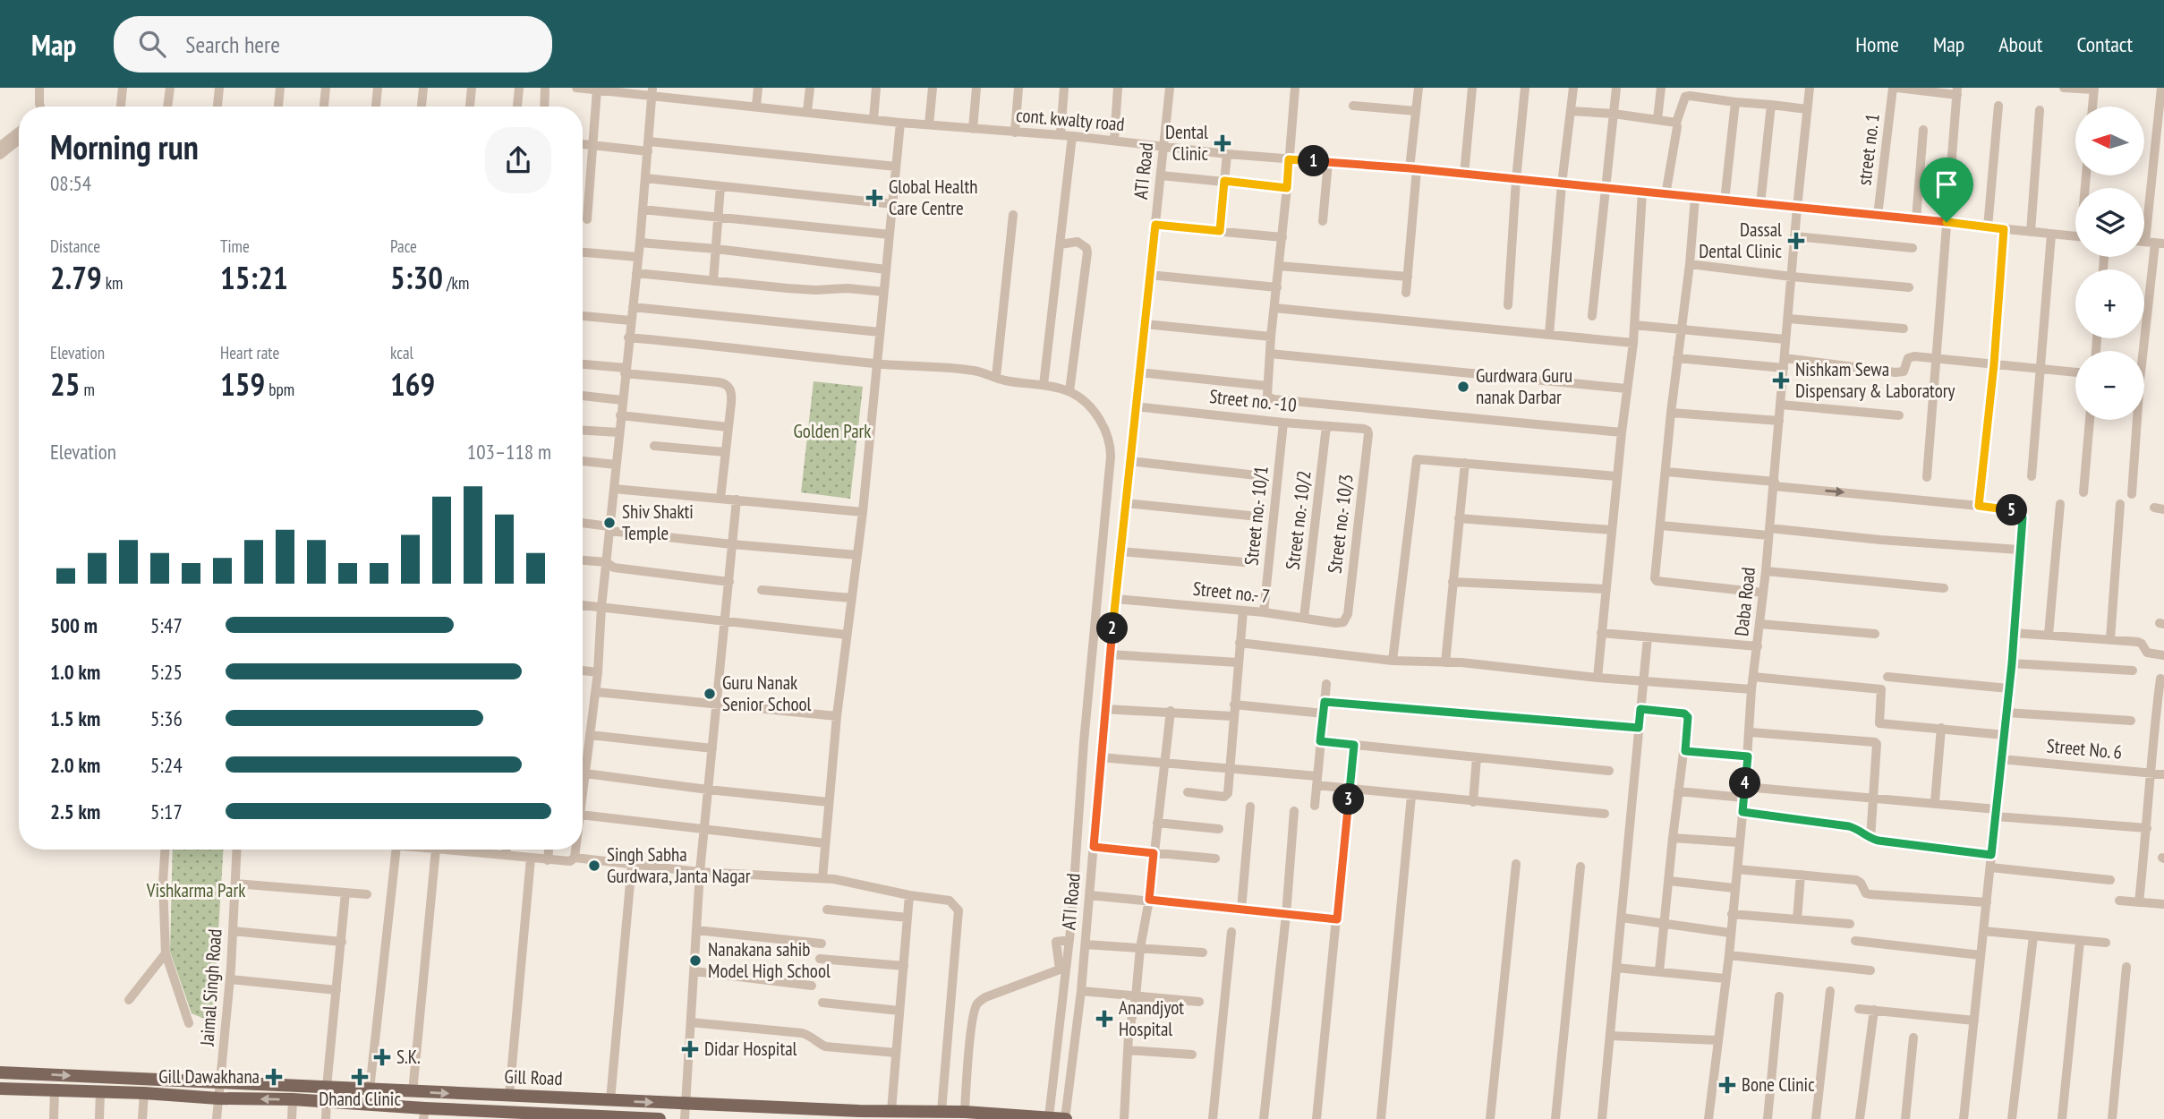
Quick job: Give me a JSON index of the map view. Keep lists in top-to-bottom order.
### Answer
{
  "streets": {
    "main road": ["Gill Road"],
    "street": [
      "cont. kwalty road",
      "street no. 1",
      "ATI Road",
      "Street no. -10",
      "Street no.- 10/1",
      "Street no.- 10/2",
      "Street no.- 10/3",
      "Street no.- 7",
      "Daba Road",
      "Street No. 6",
      "Jaimal Singh Road"
    ]
  },
  "crossings": [
    ["cont. kwalty road", "street no. 1"],
    ["cont. kwalty road", "ATI Road"],
    ["cont. kwalty road", "Daba Road"],
    ["ATI Road", "Street no. -10"],
    ["ATI Road", "Street no.- 7"],
    ["ATI Road", "Gill Road"],
    ["Street no. -10", "Street no.- 10/1"],
    ["Street no. -10", "Street no.- 10/2"],
    ["Street no. -10", "Street no.- 10/3"],
    ["Street no.- 10/1", "Street no.- 7"],
    ["Street no.- 10/2", "Street no.- 7"],
    ["Street no.- 10/3", "Street no.- 7"],
    ["Jaimal Singh Road", "Gill Road"]
  ],
  "parks": ["Golden Park", "Vishkarma Park"],
  "places": {
    "health": [
      "Dental Clinic",
      "Global Health Care Centre",
      "Dassal Dental Clinic",
      "Nishkam Sewa Dispensary & Laboratory",
      "Anandjyot Hospital",
      "Didar Hospital",
      "S.K.",
      "Gill Dawakhana",
      "Dhand Clinic",
      "Bone Clinic"
    ],
    "other": [
      "Gurdwara Guru nanak Darbar",
      "Shiv Shakti Temple",
      "Guru Nanak Senior School",
      "Singh Sabha Gurdwara, Janta Nagar",
      "Nanakana sahib Model High School"
    ]
  },
  "north": "left",
  "page": {
    "header": "Map",
    "search": "Search here",
    "nav": [
      "Home",
      "Map",
      "About",
      "Contact"
    ],
    "map_buttons": ["+", "−"],
    "heading": ["Morning run", "08:54"],
    "pins": [
      "1",
      "5",
      "2",
      "4",
      "3"
    ],
    "stats": [
      ["Distance", "2.79 km"],
      ["Time", "15:21"],
      ["Pace", "5:30 /km"],
      ["Elevation", "25 m"],
      ["Heart rate", "159 bpm"],
      ["kcal", "169"]
    ],
    "chart": ["Elevation", "103–118 m"],
    "list": [
      {
        "name": "500 m",
        "note": "5:47"
      },
      {
        "name": "1.0 km",
        "note": "5:25"
      },
      {
        "name": "1.5 km",
        "note": "5:36"
      },
      {
        "name": "2.0 km",
        "note": "5:24"
      },
      {
        "name": "2.5 km",
        "note": "5:17"
      }
    ]
  }
}
